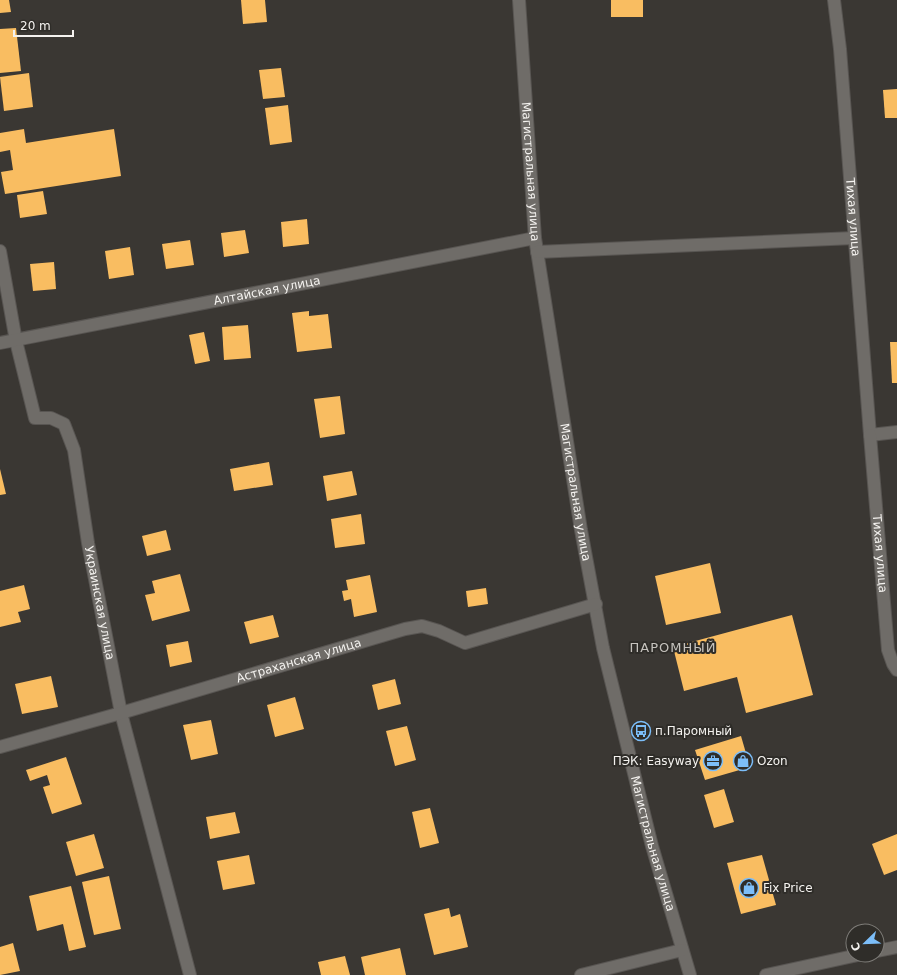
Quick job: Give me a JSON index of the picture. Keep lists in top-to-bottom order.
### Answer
{
  "streets": {
    "street": [
      "Магистральная улица",
      "Тихая улица",
      "Алтайская улица",
      "Украинская улица",
      "Астраханская улица"
    ]
  },
  "crossings": [
    ["Магистральная улица", "Алтайская улица"],
    ["Магистральная улица", "Астраханская улица"],
    ["Алтайская улица", "Украинская улица"],
    ["Украинская улица", "Астраханская улица"]
  ],
  "districts": ["ПАРОМНЫЙ"],
  "places": {
    "bus stop": ["п.Паромный"],
    "office": ["ПЭК: Easyway"],
    "shop": ["Ozon", "Fix Price"]
  },
  "scale_bar": "20 m",
  "north": "bottom left"
}
